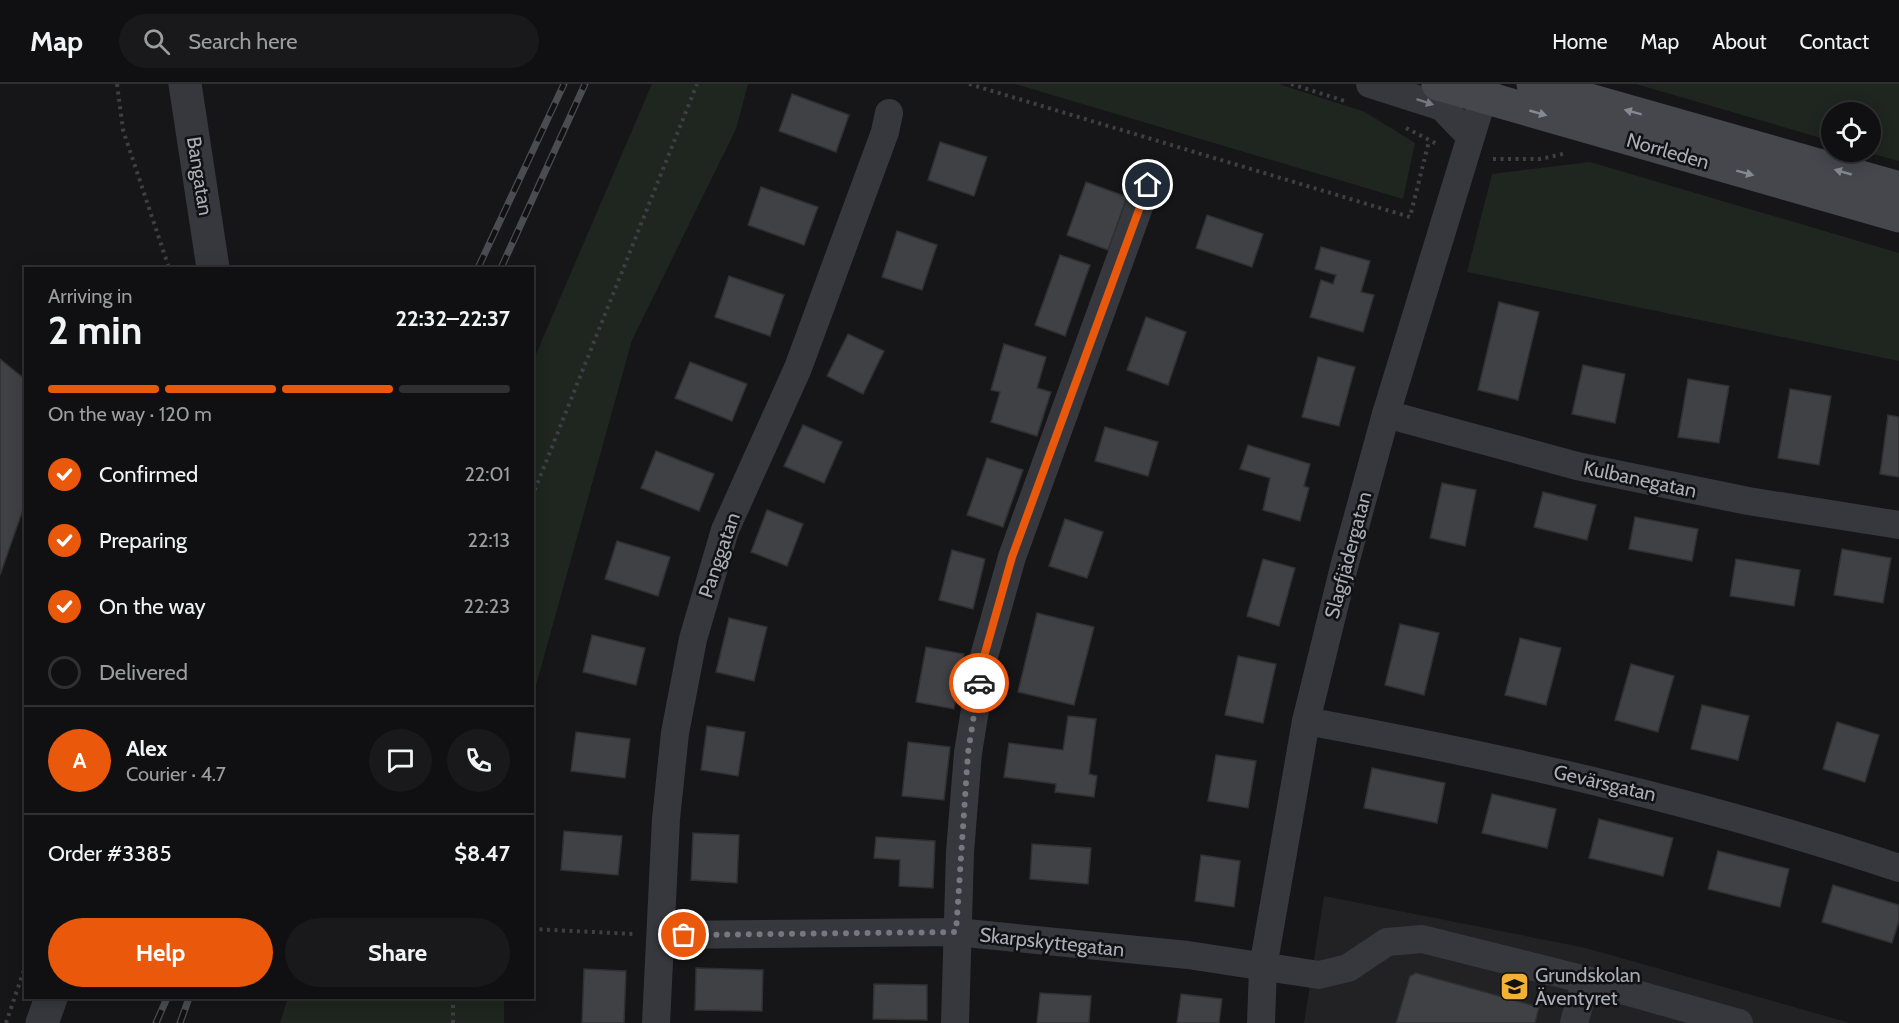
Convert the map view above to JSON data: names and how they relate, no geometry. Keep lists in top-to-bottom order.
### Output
{
  "streets": {
    "main road": ["Norrleden"],
    "street": [
      "Bangatan",
      "Kulbanegatan",
      "Panggatan",
      "Slagfjädergatan",
      "Gevärsgatan",
      "Skarpskyttegatan"
    ]
  },
  "crossings": [
    ["Norrleden", "Slagfjädergatan"],
    ["Kulbanegatan", "Slagfjädergatan"],
    ["Panggatan", "Skarpskyttegatan"],
    ["Slagfjädergatan", "Gevärsgatan"],
    ["Slagfjädergatan", "Skarpskyttegatan"]
  ],
  "places": {
    "school or university": ["Grundskolan Äventyret"]
  },
  "page": {
    "header": "Map",
    "search": "Search here",
    "nav": [
      "Home",
      "Map",
      "About",
      "Contact"
    ],
    "heading": ["2 min", "Arriving in", "22:32–22:37"],
    "panel": [
      "Alex",
      "Courier · 4.7",
      "Order #3385",
      "$8.47"
    ],
    "bar": "On the way · 120 m",
    "list": [
      ["Confirmed", "22:01"],
      ["Preparing", "22:13"],
      ["On the way", "22:23"],
      "Delivered"
    ],
    "round": "A",
    "buttons": ["Help", "Share"]
  }
}
